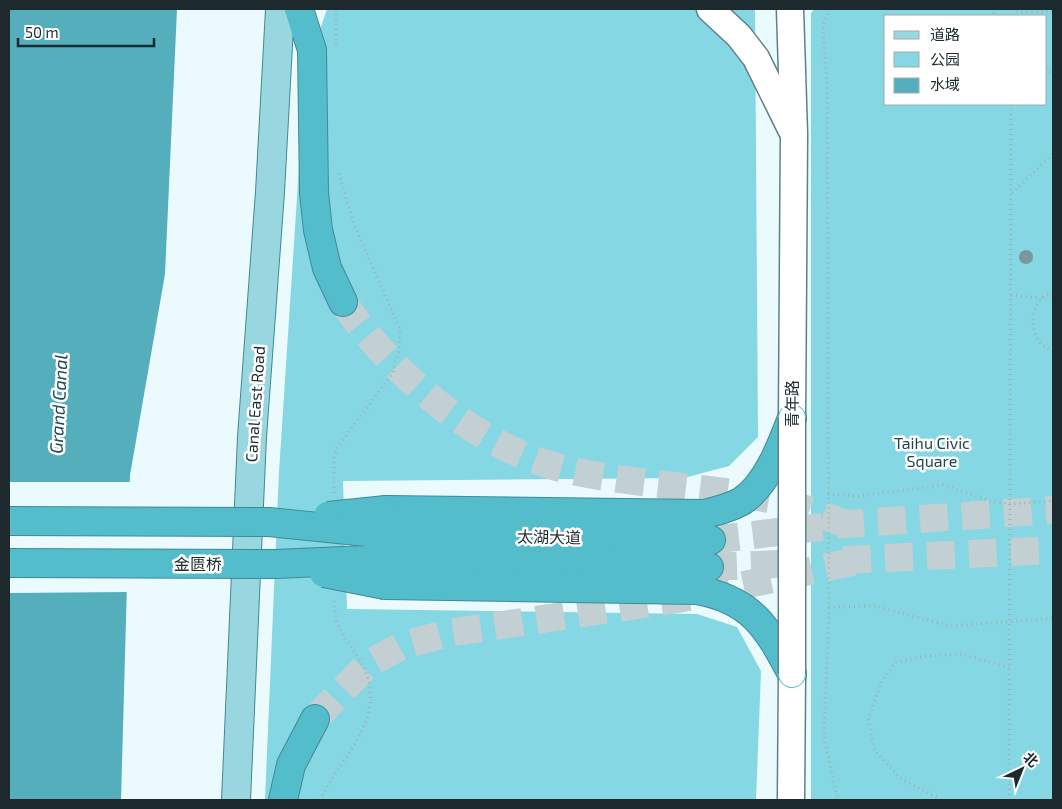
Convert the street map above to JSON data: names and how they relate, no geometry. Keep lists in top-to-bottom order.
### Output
{
  "streets": {
    "highway": ["太湖大道", "金匮桥"],
    "main road": ["Canal East Road"],
    "street": ["青年路"]
  },
  "crossings": [
    ["太湖大道", "金匮桥"]
  ],
  "water": ["Grand Canal"],
  "parks": ["Taihu Civic Square"],
  "legend": ["道路", "公园", "水域"],
  "scale_bar": "50 m",
  "north": "top right"
}
